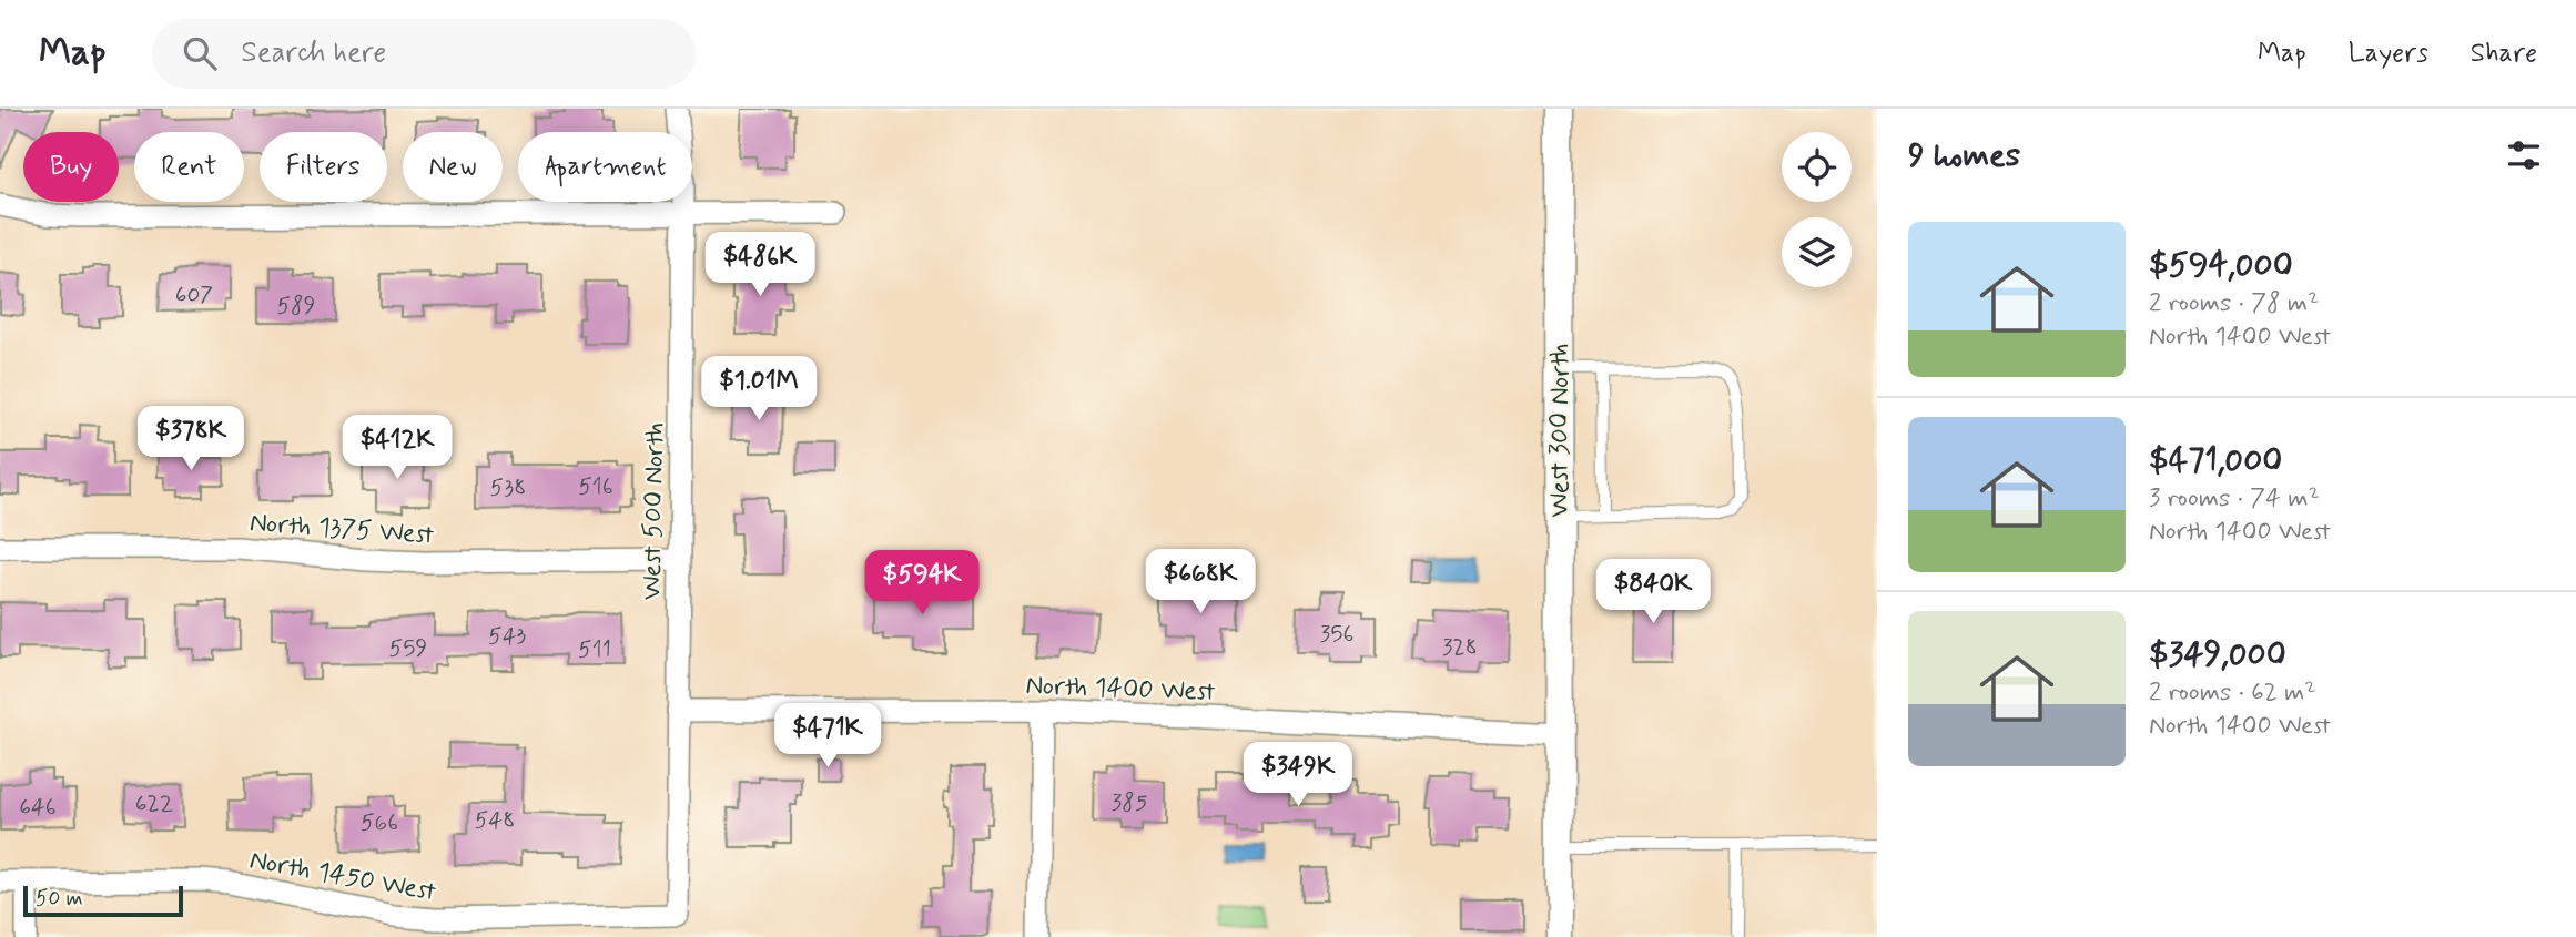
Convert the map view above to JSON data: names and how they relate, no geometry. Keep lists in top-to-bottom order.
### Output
{
  "streets": {
    "street": [
      "West 300 North",
      "West 500 North",
      "North 1375 West",
      "North 1400 West",
      "North 1450 West"
    ]
  },
  "crossings": [
    ["West 300 North", "North 1400 West"],
    ["West 500 North", "North 1375 West"],
    ["West 500 North", "North 1400 West"],
    ["West 500 North", "North 1450 West"]
  ],
  "house_numbers": [
    "607",
    "589",
    "516",
    "538",
    "356",
    "543",
    "328",
    "559",
    "511",
    "385",
    "622",
    "646",
    "548",
    "566"
  ],
  "scale_bar": "50 m",
  "page": {
    "header": "Map",
    "search": "Search here",
    "nav": ["Map", "Layers", "Share"],
    "heading": "9 homes",
    "chip": [
      "Buy",
      "Rent",
      "Filters",
      "New",
      "Apartment"
    ],
    "list": [
      {
        "name": "$594,000",
        "note": "2 rooms · 78 m² · North 1400 West"
      },
      {
        "name": "$471,000",
        "note": "3 rooms · 74 m² · North 1400 West"
      },
      {
        "name": "$349,000",
        "note": "2 rooms · 62 m² · North 1400 West"
      }
    ],
    "price": [
      "$486K",
      "$1.01M",
      "$378K",
      "$412K",
      "$668K",
      "$594K",
      "$840K",
      "$471K",
      "$349K"
    ],
    "scale": "50 m"
  }
}
